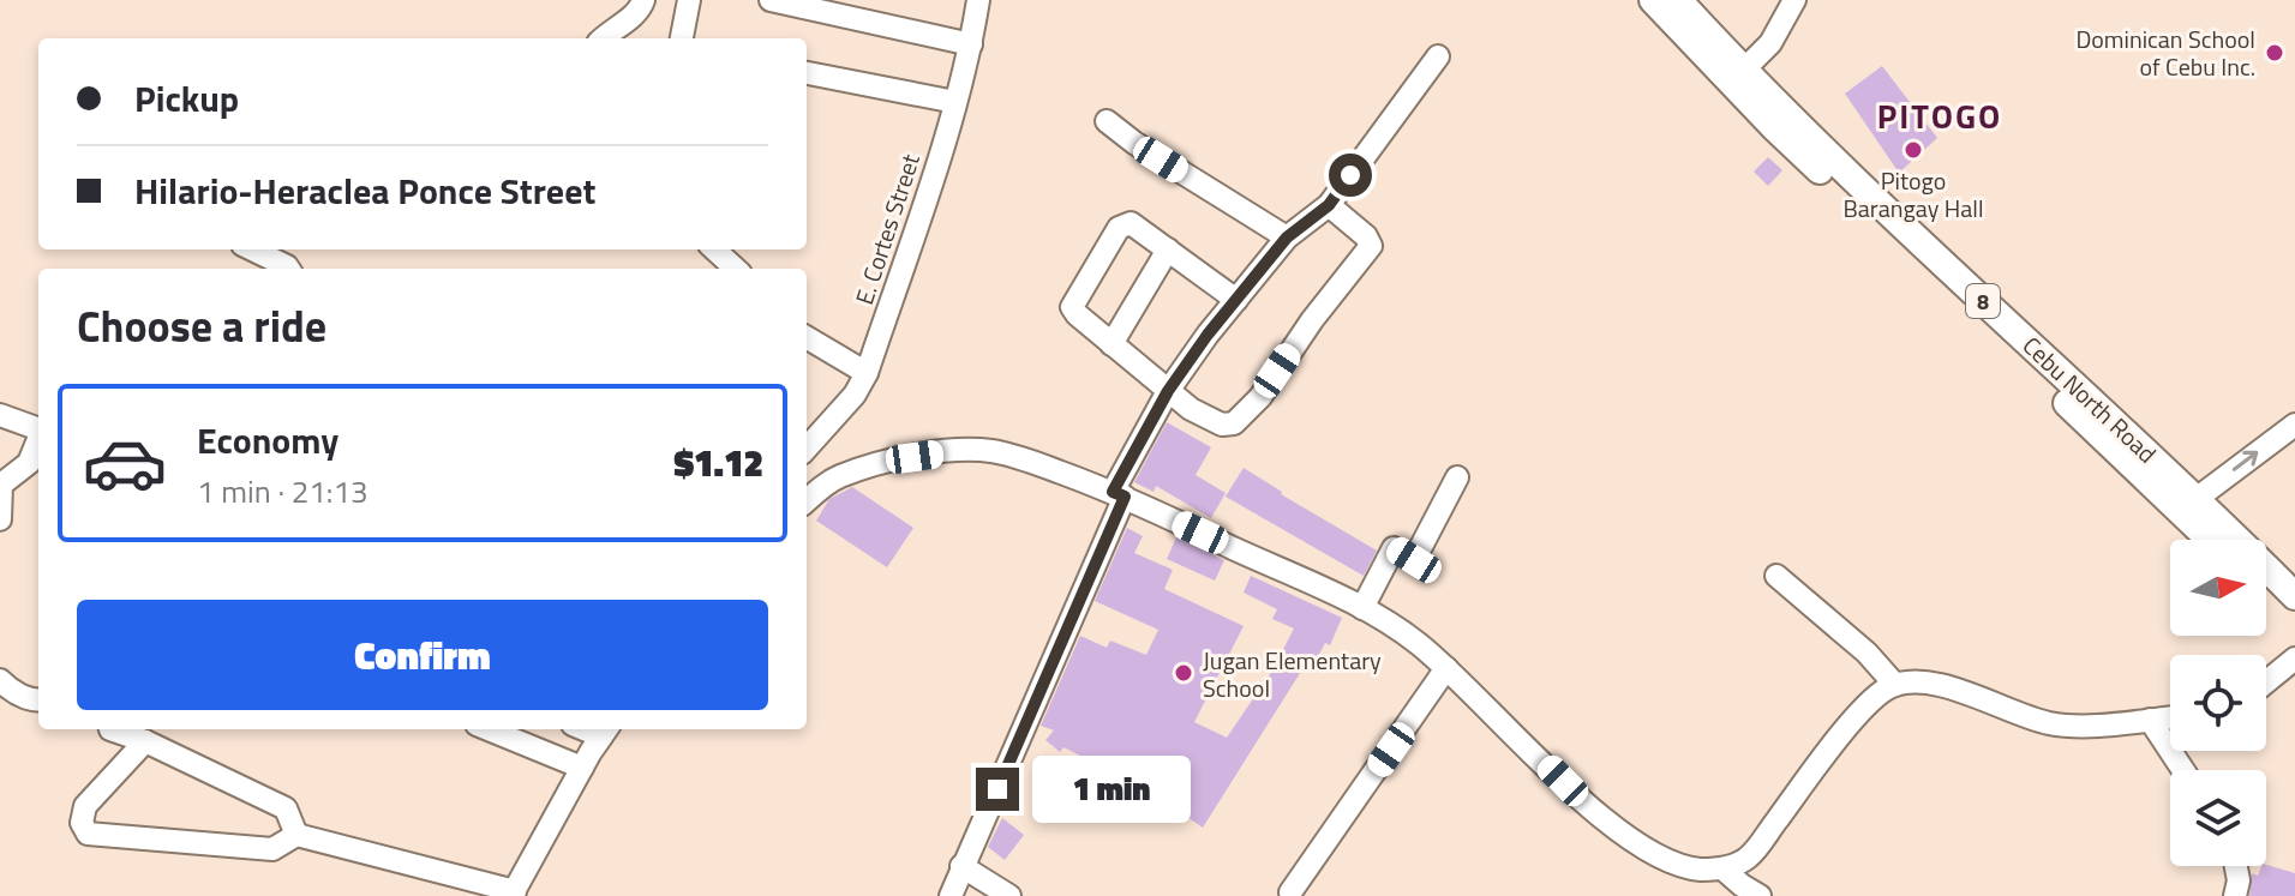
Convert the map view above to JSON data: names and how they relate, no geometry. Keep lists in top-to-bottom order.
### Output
{
  "streets": {
    "main road": ["8", "Cebu North Road"],
    "street": ["E. Cortes Street"]
  },
  "districts": ["PITOGO"],
  "places": ["Dominican School of Cebu Inc.", "Pitogo Barangay Hall", "Jugan Elementary School"],
  "north": "right",
  "page": {
    "banner": ["Pickup", "Hilario-Heraclea Ponce Street"],
    "heading": "Choose a ride",
    "list": [
      {
        "name": "Economy",
        "note": "1 min · 21:13",
        "value": "$1.12"
      }
    ],
    "buttons": "Confirm",
    "bubble": "1 min"
  }
}
